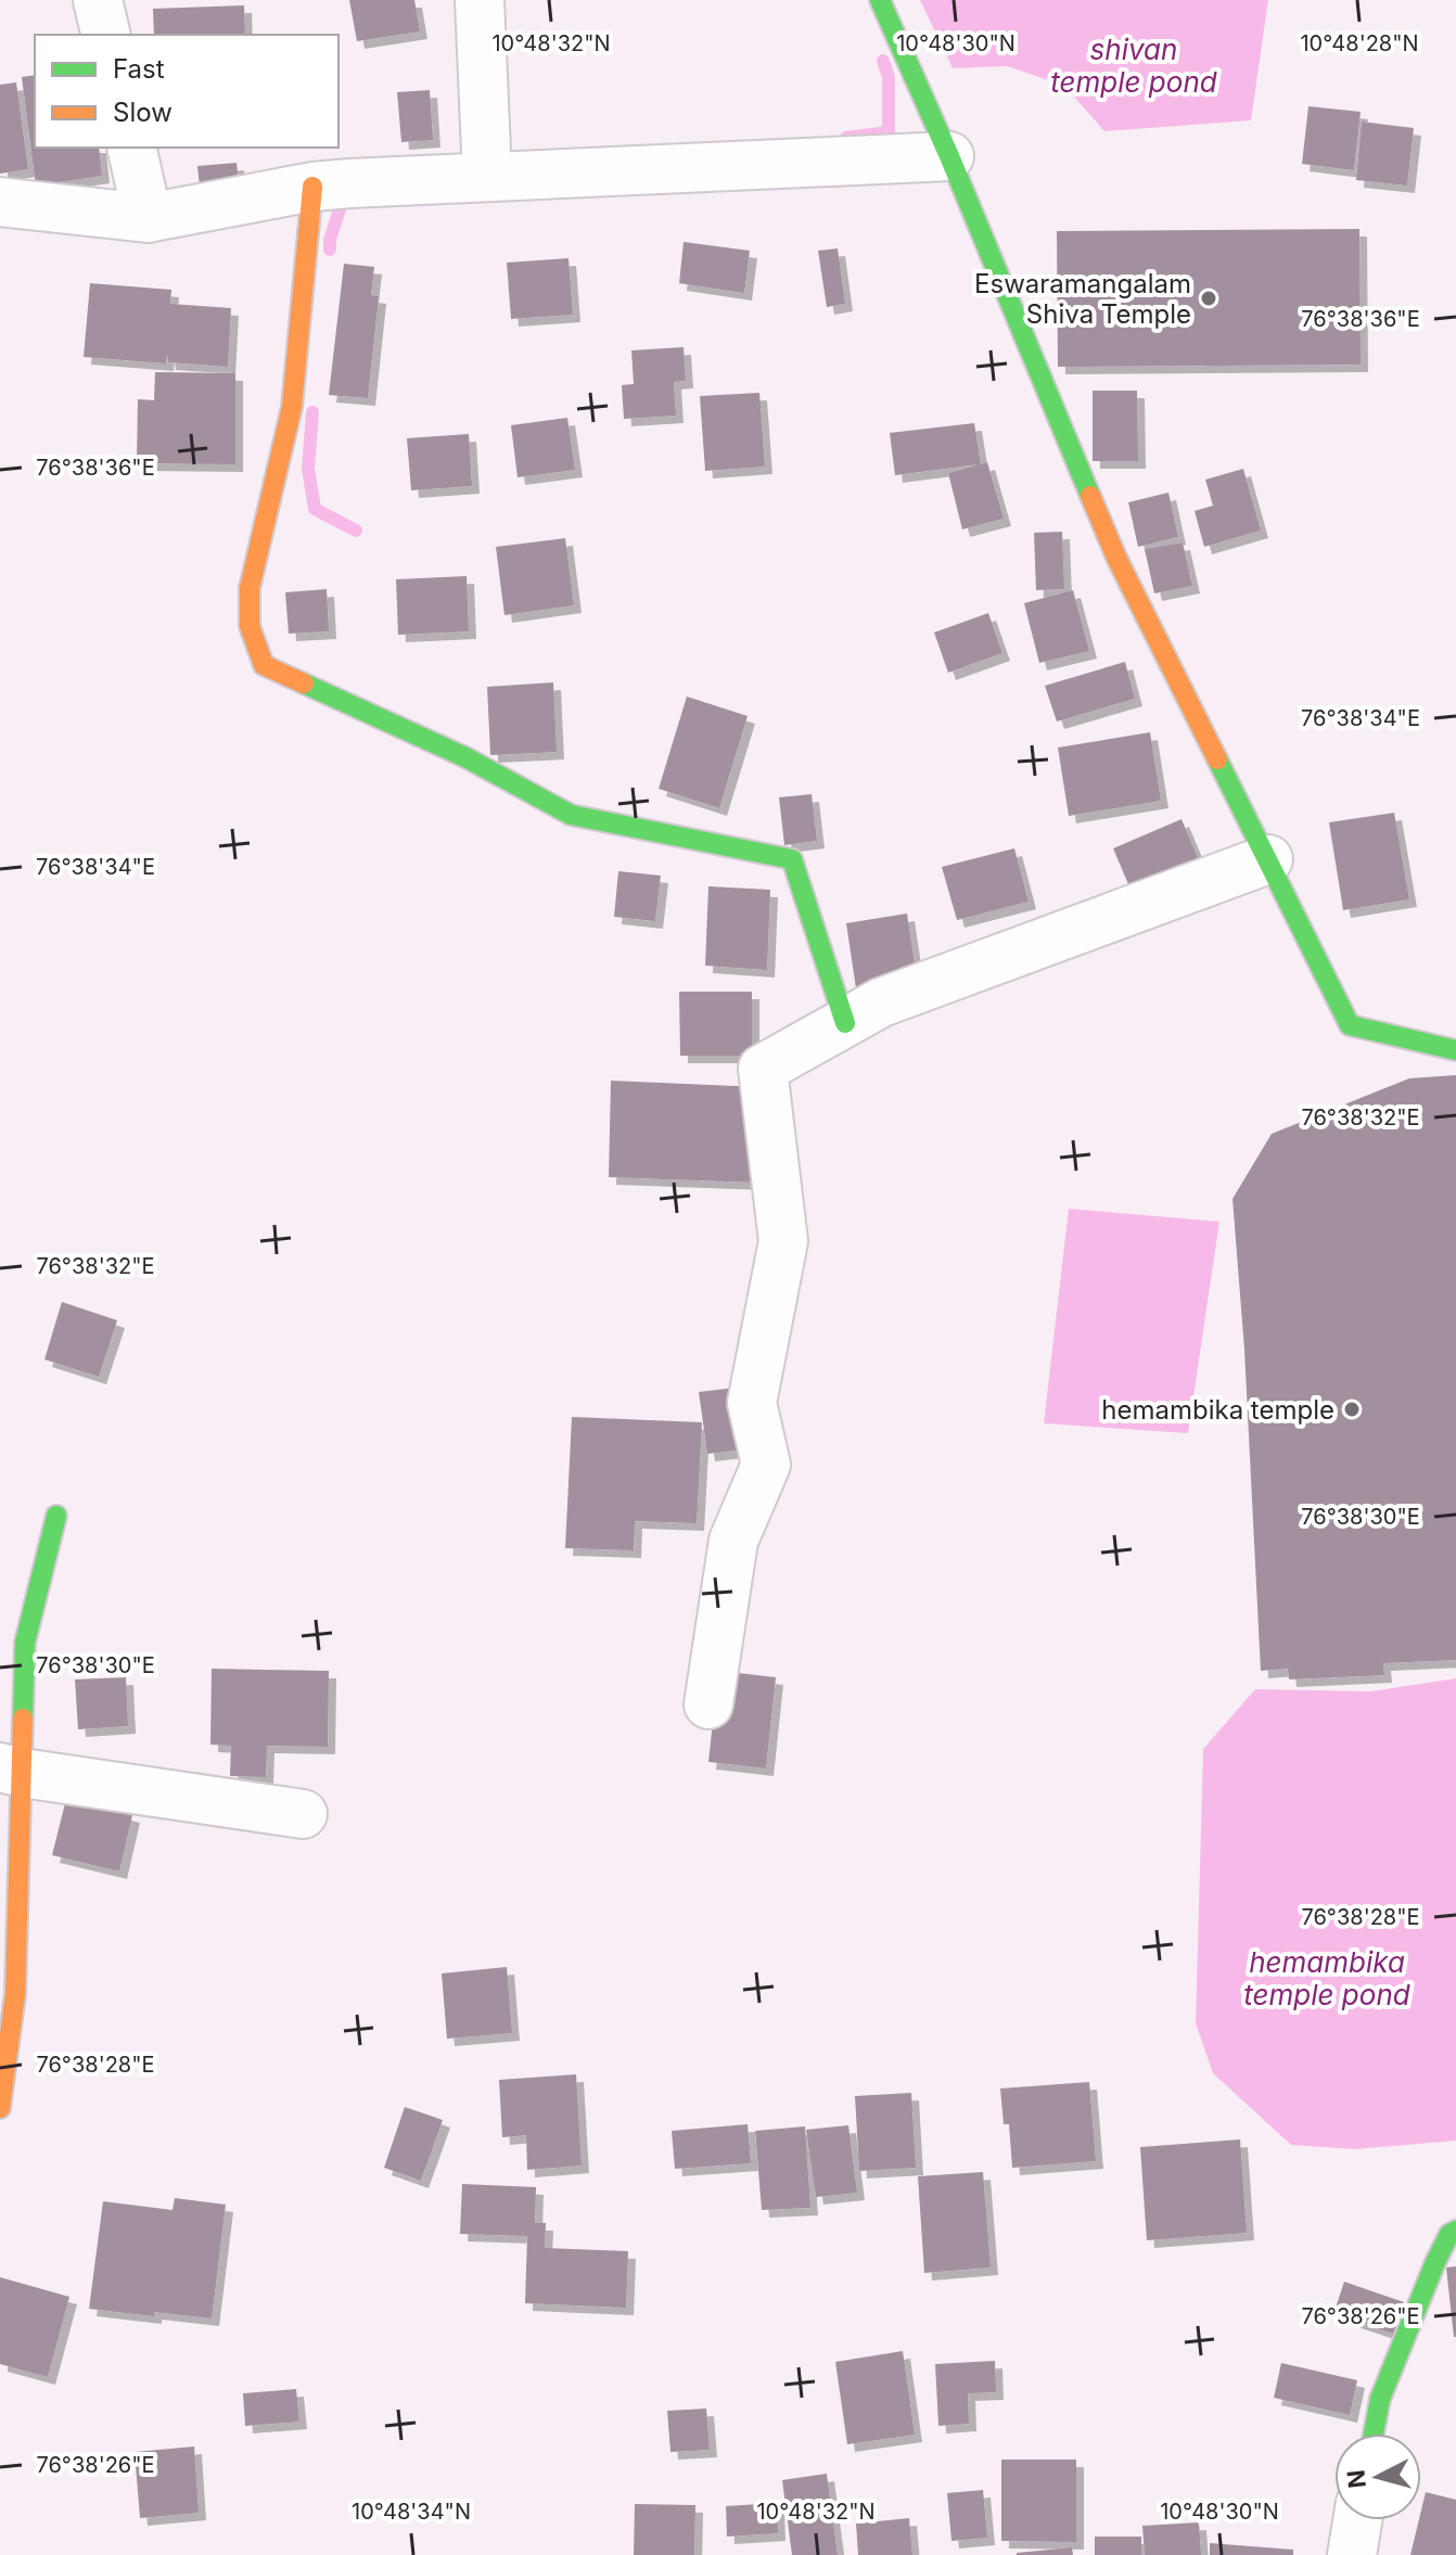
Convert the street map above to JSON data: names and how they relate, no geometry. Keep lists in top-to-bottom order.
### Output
{
  "water": ["shivan temple pond", "hemambika temple pond"],
  "places": ["Eswaramangalam Shiva Temple", "hemambika temple"],
  "legend": ["Fast", "Slow"],
  "north": "left",
  "coordinates": [
    "10°48'32\"N",
    "10°48'30\"N",
    "10°48'28\"N",
    "76°38'36\"E",
    "76°38'34\"E",
    "76°38'32\"E",
    "76°38'30\"E",
    "76°38'28\"E",
    "76°38'26\"E",
    "10°48'34\"N"
  ]
}
